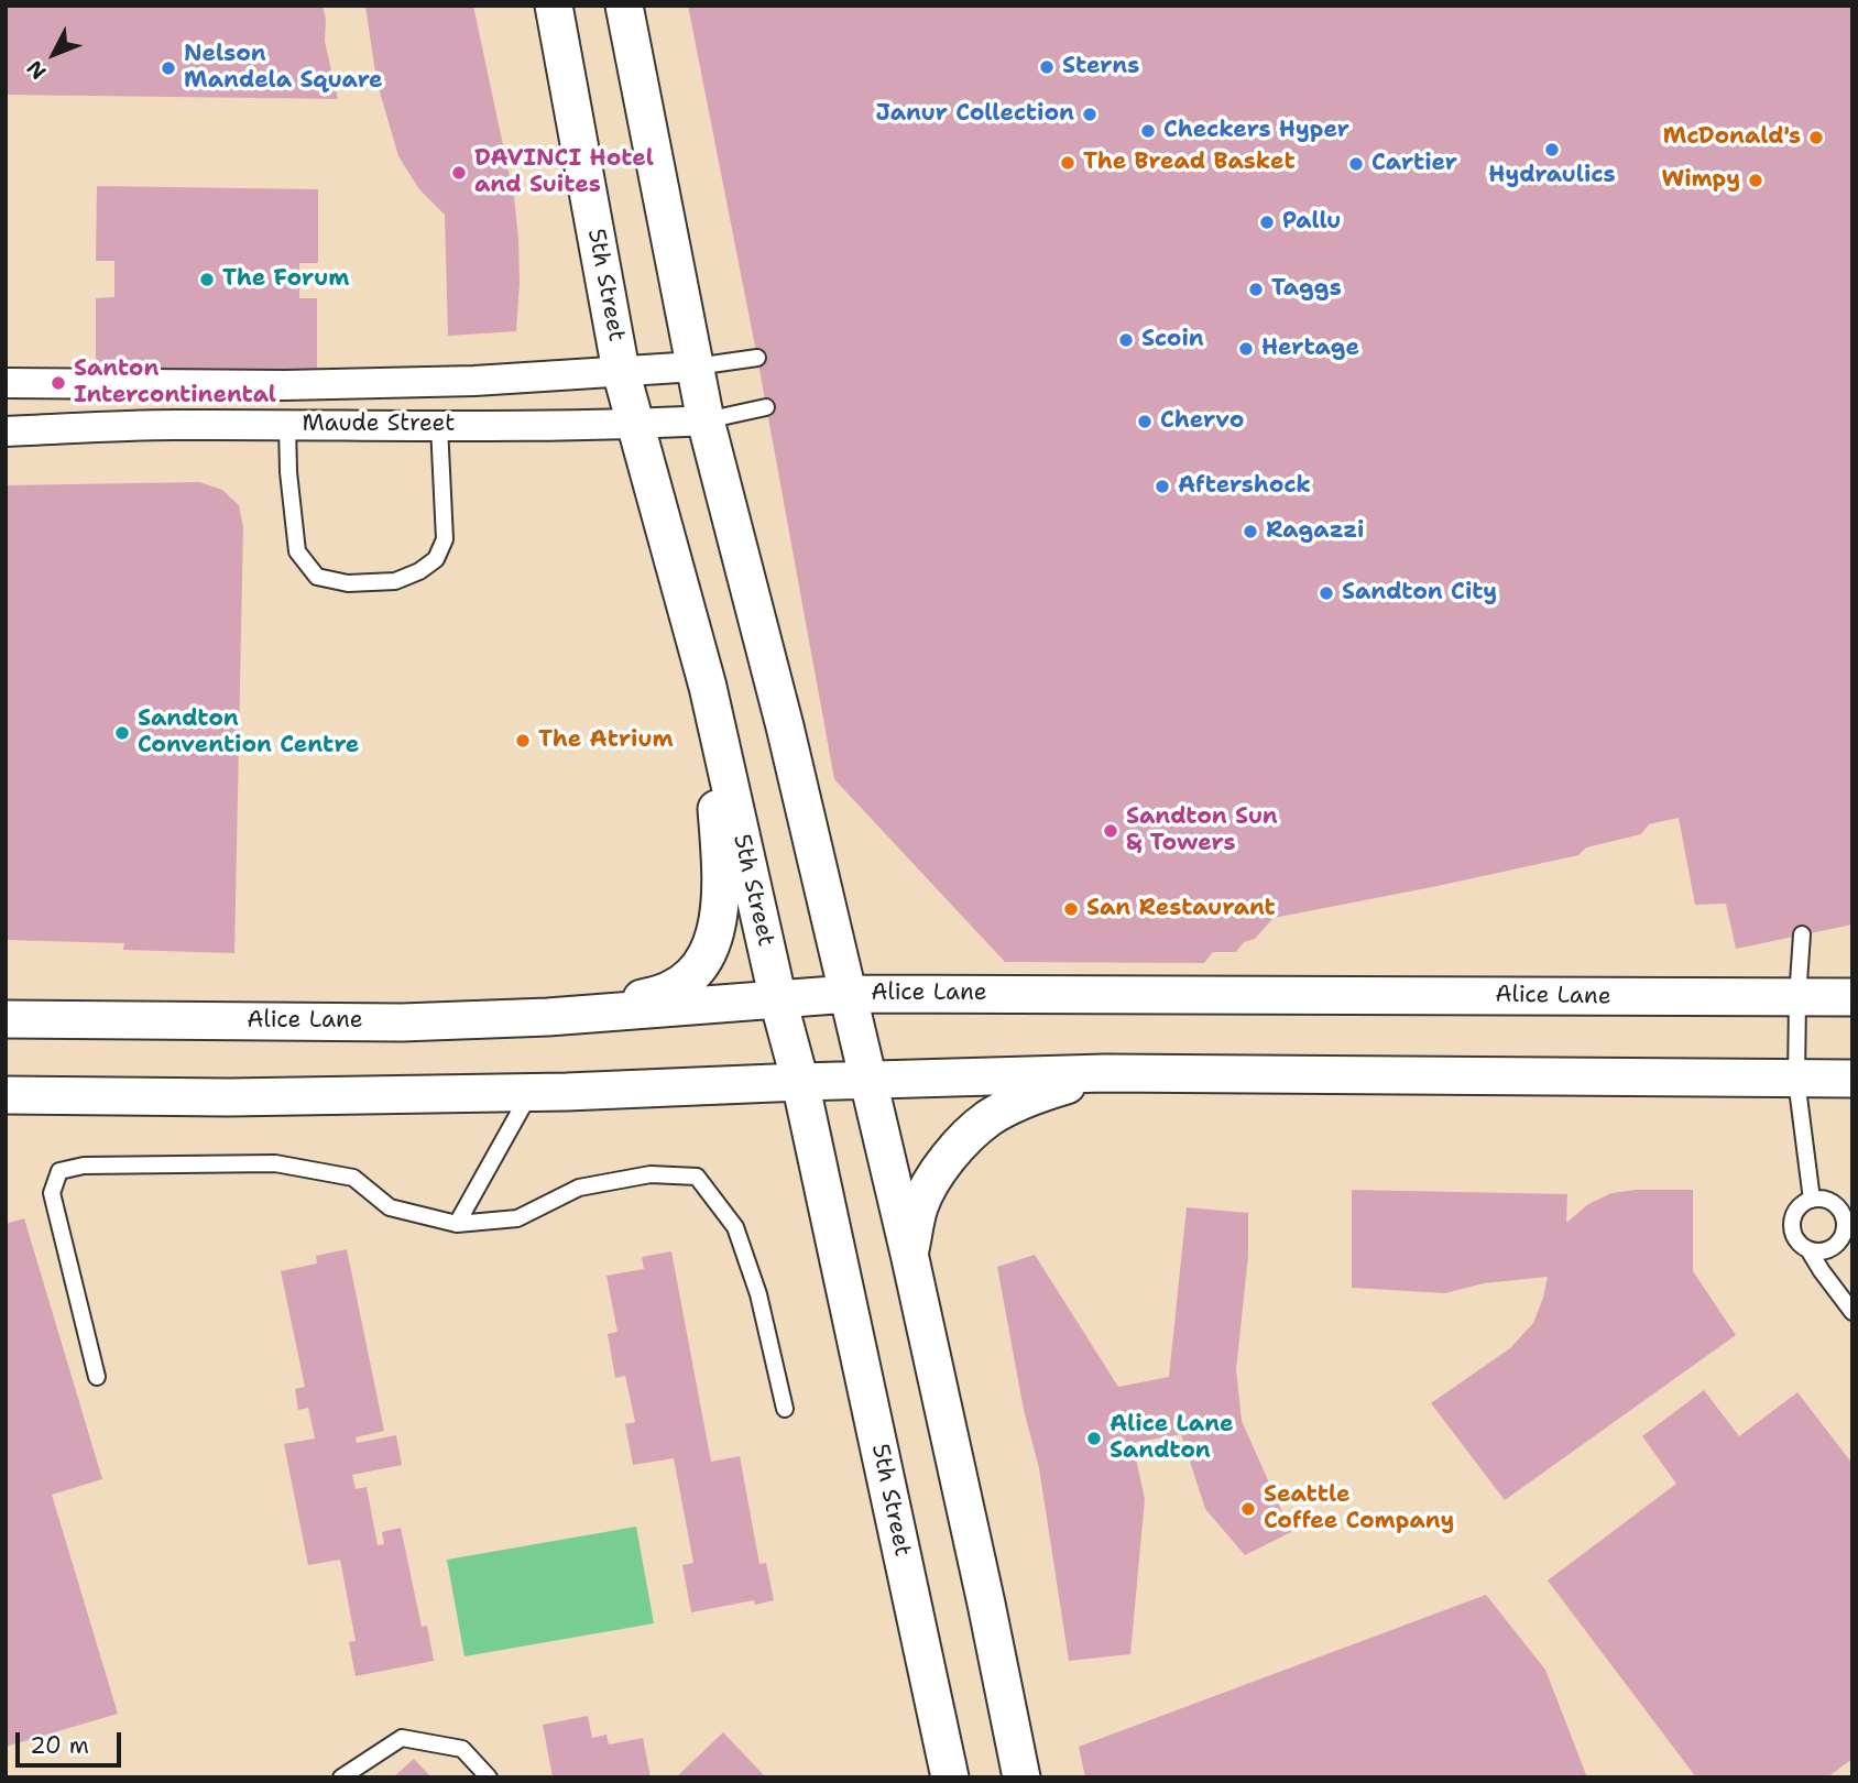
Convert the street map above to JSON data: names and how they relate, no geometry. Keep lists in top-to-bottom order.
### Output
{
  "streets": {
    "street": ["5th Street", "Maude Street", "Alice Lane"]
  },
  "crossings": [
    ["5th Street", "Maude Street"],
    ["5th Street", "Alice Lane"]
  ],
  "places": [
    "Sterns",
    "Nelson Mandela Square",
    "Janur Collection",
    "Checkers Hyper",
    "McDonald's",
    "Hydraulics",
    "The Bread Basket",
    "Cartier",
    "DAVINCI Hotel and Suites",
    "Wimpy",
    "Pallu",
    "The Forum",
    "Taggs",
    "Scoin",
    "Hertage",
    "Santon Intercontinental",
    "Chervo",
    "Aftershock",
    "Ragazzi",
    "Sandton City",
    "Sandton Convention Centre",
    "The Atrium",
    "Sandton Sun & Towers",
    "San Restaurant",
    "Alice Lane Sandton",
    "Seattle Coffee Company"
  ],
  "scale_bar": "20 m",
  "north": "bottom left"
}
